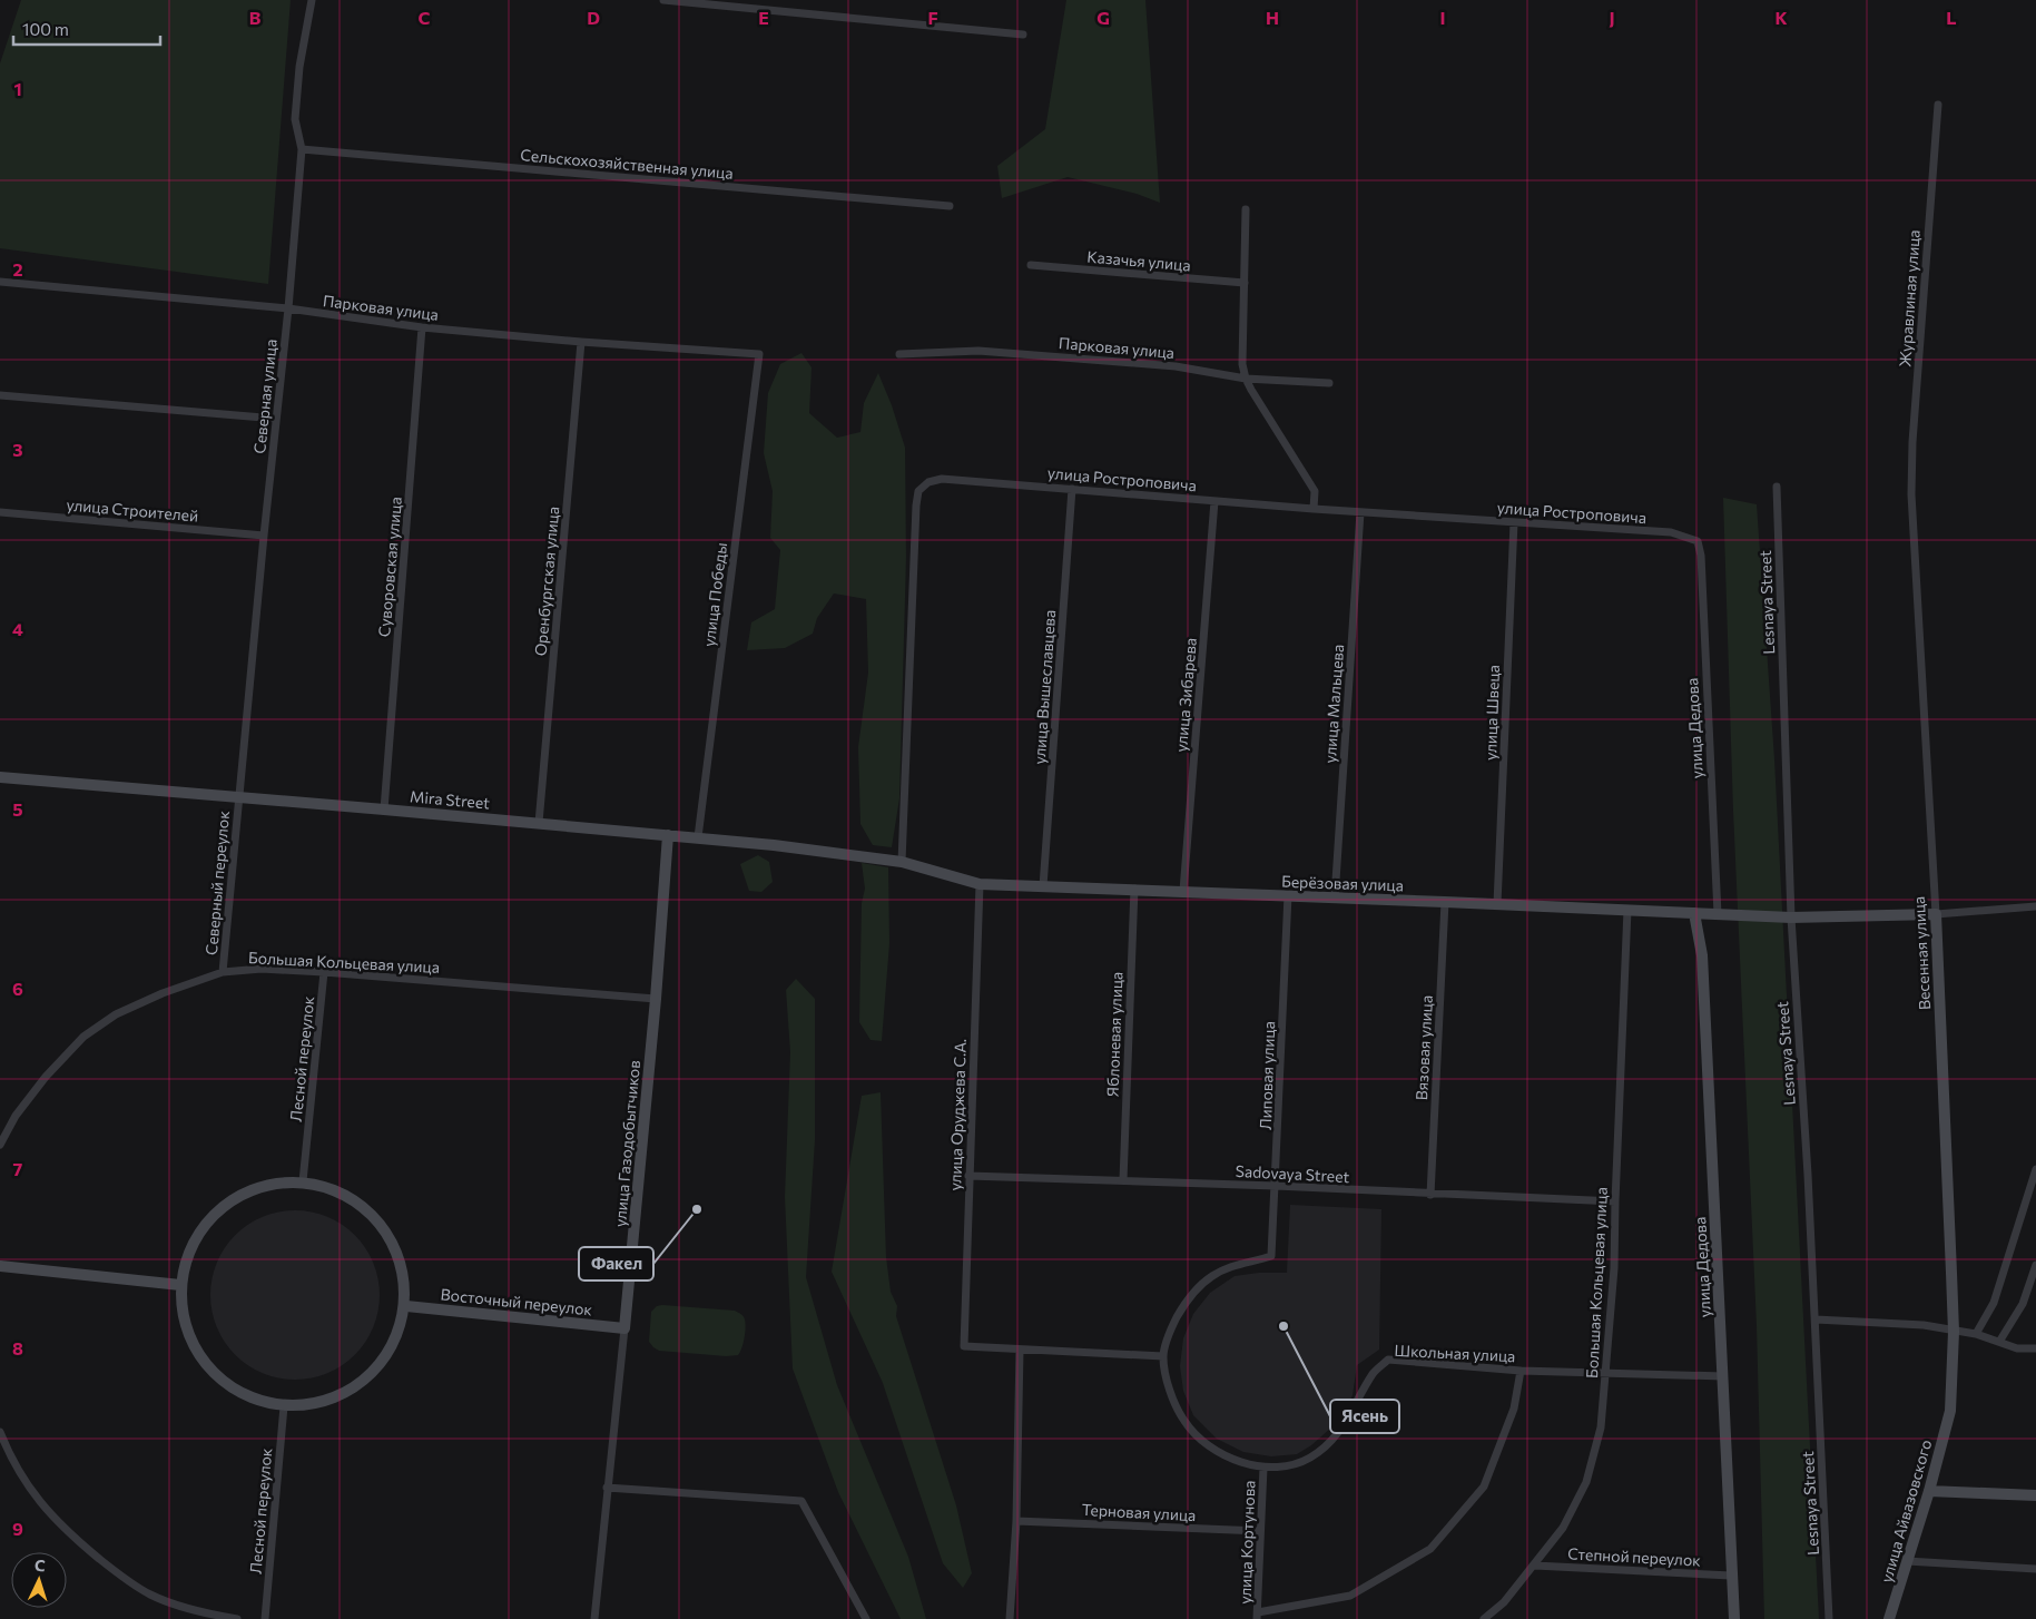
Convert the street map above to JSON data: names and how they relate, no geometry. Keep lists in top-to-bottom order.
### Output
{
  "streets": {
    "street": [
      "Сельскохозяйственная улица",
      "Казачья улица",
      "Журавлиная улица",
      "Парковая улица",
      "Северная улица",
      "улица Ростроповича",
      "улица Строителей",
      "Суворовская улица",
      "Оренбургская улица",
      "улица Победы",
      "Lesnaya Street",
      "улица Вышеславцева",
      "улица Зибарева",
      "улица Мальцева",
      "улица Швеца",
      "улица Дедова",
      "Mira Street",
      "Северный переулок",
      "Берёзовая улица",
      "Весенная улица",
      "Большая Кольцевая улица",
      "Яблоневая улица",
      "Вязовая улица",
      "Лесной переулок",
      "Липовая улица",
      "улица Оруджева С.А.",
      "улица Газодобытчиков",
      "Sadovaya Street",
      "Восточный переулок",
      "Школьная улица",
      "улица Айвазовского",
      "Терновая улица",
      "улица Кортунова",
      "Степной переулок"
    ]
  },
  "crossings": [
    ["Сельскохозяйственная улица", "Северная улица"],
    ["Журавлиная улица", "Весенная улица"],
    ["Парковая улица", "Северная улица"],
    ["Парковая улица", "Суворовская улица"],
    ["Парковая улица", "Оренбургская улица"],
    ["Парковая улица", "улица Победы"],
    ["Северная улица", "улица Строителей"],
    ["Северная улица", "Mira Street"],
    ["Северная улица", "Северный переулок"],
    ["улица Ростроповича", "улица Вышеславцева"],
    ["улица Ростроповича", "улица Зибарева"],
    ["улица Ростроповича", "улица Мальцева"],
    ["улица Ростроповича", "улица Швеца"],
    ["улица Ростроповича", "улица Дедова"],
    ["улица Ростроповича", "Mira Street"],
    ["улица Ростроповича", "Берёзовая улица"],
    ["Суворовская улица", "Mira Street"],
    ["Оренбургская улица", "Mira Street"],
    ["улица Победы", "Mira Street"],
    ["Lesnaya Street", "Берёзовая улица"],
    ["улица Вышеславцева", "Берёзовая улица"],
    ["улица Зибарева", "Берёзовая улица"],
    ["улица Мальцева", "Берёзовая улица"],
    ["улица Швеца", "Берёзовая улица"],
    ["улица Дедова", "Берёзовая улица"],
    ["улица Дедова", "Школьная улица"],
    ["улица Дедова", "Степной переулок"],
    ["Mira Street", "Северный переулок"],
    ["Mira Street", "Берёзовая улица"],
    ["Mira Street", "улица Газодобытчиков"],
    ["Северный переулок", "Большая Кольцевая улица"],
    ["Берёзовая улица", "Весенная улица"],
    ["Берёзовая улица", "Большая Кольцевая улица"],
    ["Берёзовая улица", "Яблоневая улица"],
    ["Берёзовая улица", "Вязовая улица"],
    ["Берёзовая улица", "Липовая улица"],
    ["Берёзовая улица", "улица Оруджева С.А."],
    ["Весенная улица", "улица Айвазовского"],
    ["Большая Кольцевая улица", "Лесной переулок"],
    ["Большая Кольцевая улица", "улица Газодобытчиков"],
    ["Большая Кольцевая улица", "Sadovaya Street"],
    ["Большая Кольцевая улица", "Школьная улица"],
    ["Большая Кольцевая улица", "Степной переулок"],
    ["Яблоневая улица", "Sadovaya Street"],
    ["Вязовая улица", "Sadovaya Street"],
    ["Липовая улица", "Sadovaya Street"],
    ["Липовая улица", "Школьная улица"],
    ["улица Оруджева С.А.", "Sadovaya Street"],
    ["улица Газодобытчиков", "Восточный переулок"],
    ["Школьная улица", "улица Кортунова"],
    ["Терновая улица", "улица Кортунова"]
  ],
  "places": ["Факел", "Ясень"],
  "scale_bar": "100 m",
  "north": "top",
  "grid": {
    "columns": [
      "B",
      "C",
      "D",
      "E",
      "F",
      "G",
      "H",
      "I",
      "J",
      "K",
      "L"
    ],
    "rows": [
      "1",
      "2",
      "3",
      "4",
      "5",
      "6",
      "7",
      "8",
      "9"
    ]
  }
}
